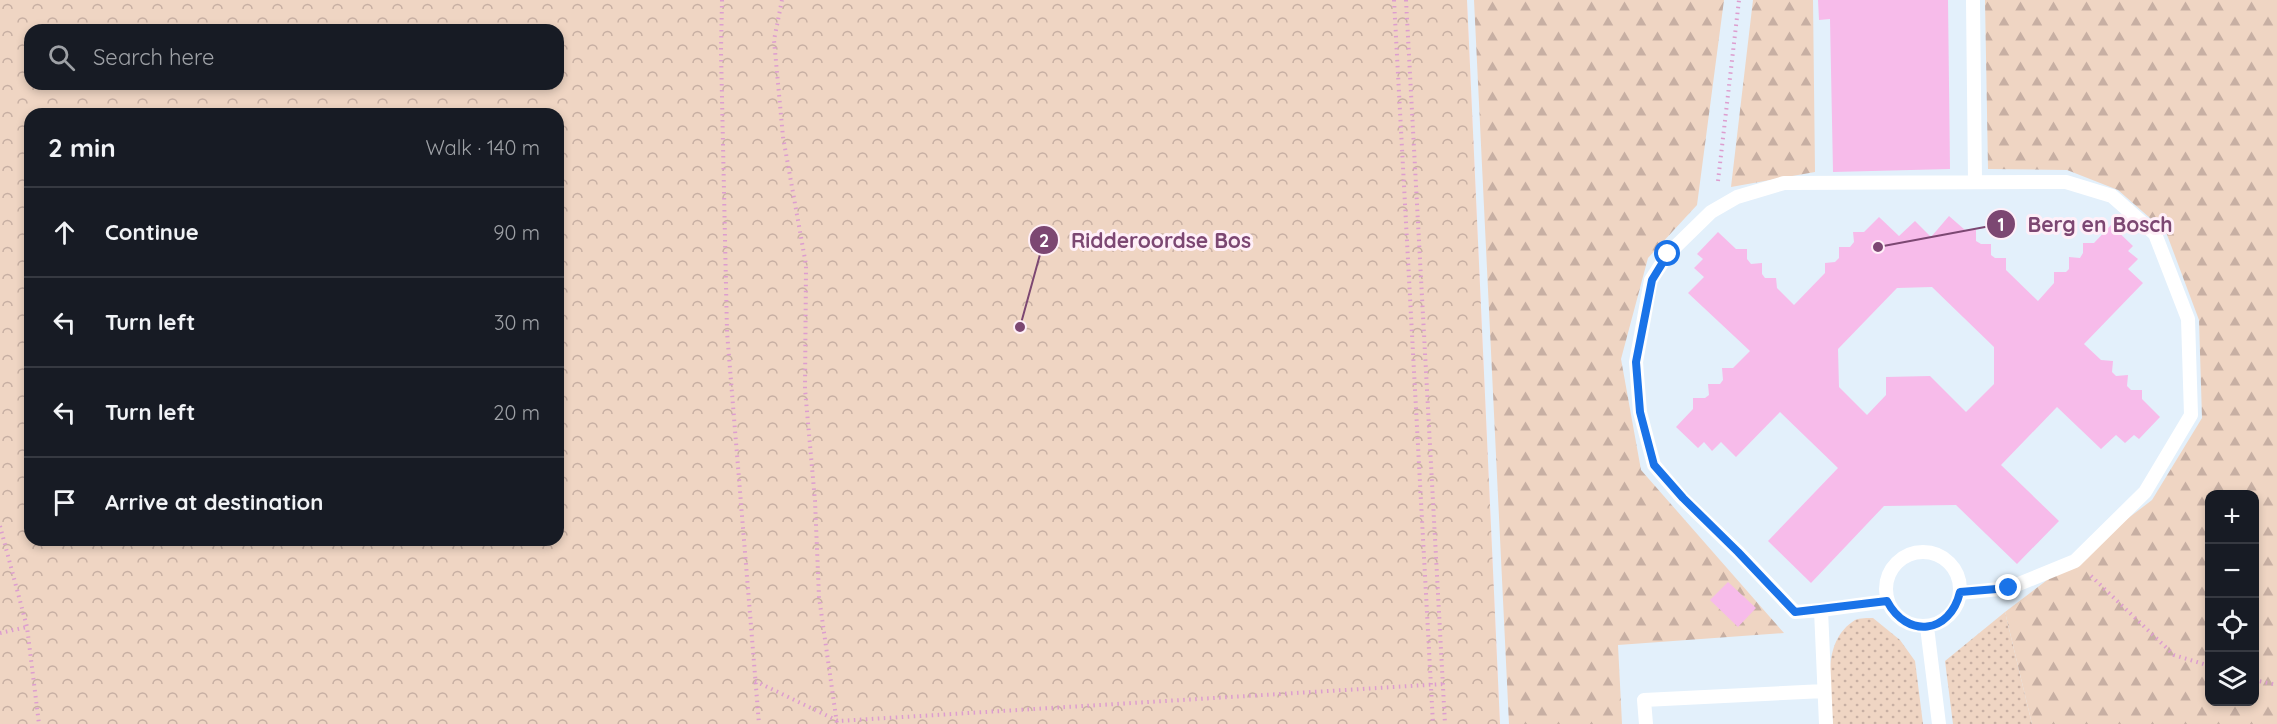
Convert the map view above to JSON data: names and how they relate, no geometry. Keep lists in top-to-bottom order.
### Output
{
  "places": ["Berg en Bosch", "Ridderoordse Bos"],
  "page": {
    "search": "Search here",
    "heading": ["2 min", "Walk · 140 m"],
    "list": [
      ["Continue", "90 m"],
      ["Turn left", "30 m"],
      ["Turn left", "20 m"],
      "Arrive at destination"
    ],
    "map_buttons": ["+", "−"]
  }
}
